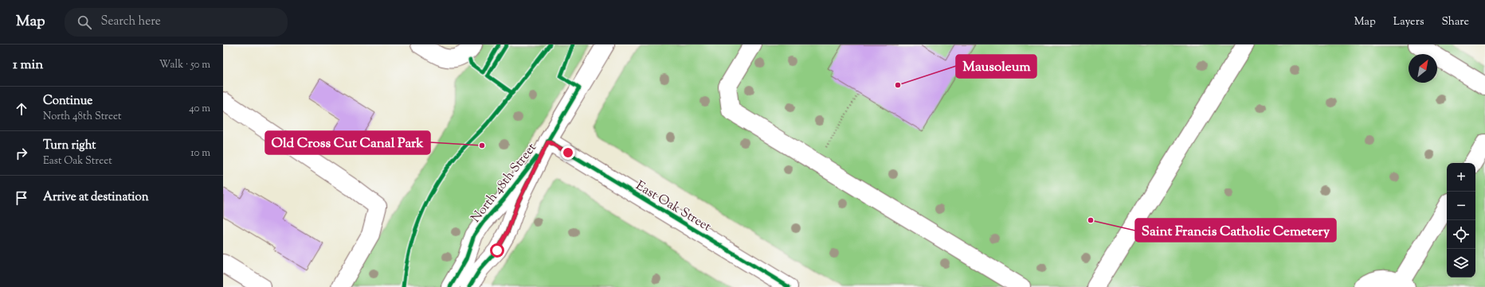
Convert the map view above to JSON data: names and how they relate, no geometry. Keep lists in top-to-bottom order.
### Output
{
  "streets": {
    "street": ["North 48th Street", "East Oak Street"]
  },
  "crossings": [
    ["North 48th Street", "East Oak Street"]
  ],
  "places": ["Mausoleum", "Old Cross Cut Canal Park", "Saint Francis Catholic Cemetery"],
  "north": "top right",
  "page": {
    "header": "Map",
    "search": "Search here",
    "nav": ["Map", "Layers", "Share"],
    "heading": ["1 min", "Walk · 50 m"],
    "list": [
      ["Continue", "North 48th Street", "40 m"],
      ["Turn right", "East Oak Street", "10 m"],
      "Arrive at destination"
    ],
    "map_buttons": ["+", "−"]
  }
}
